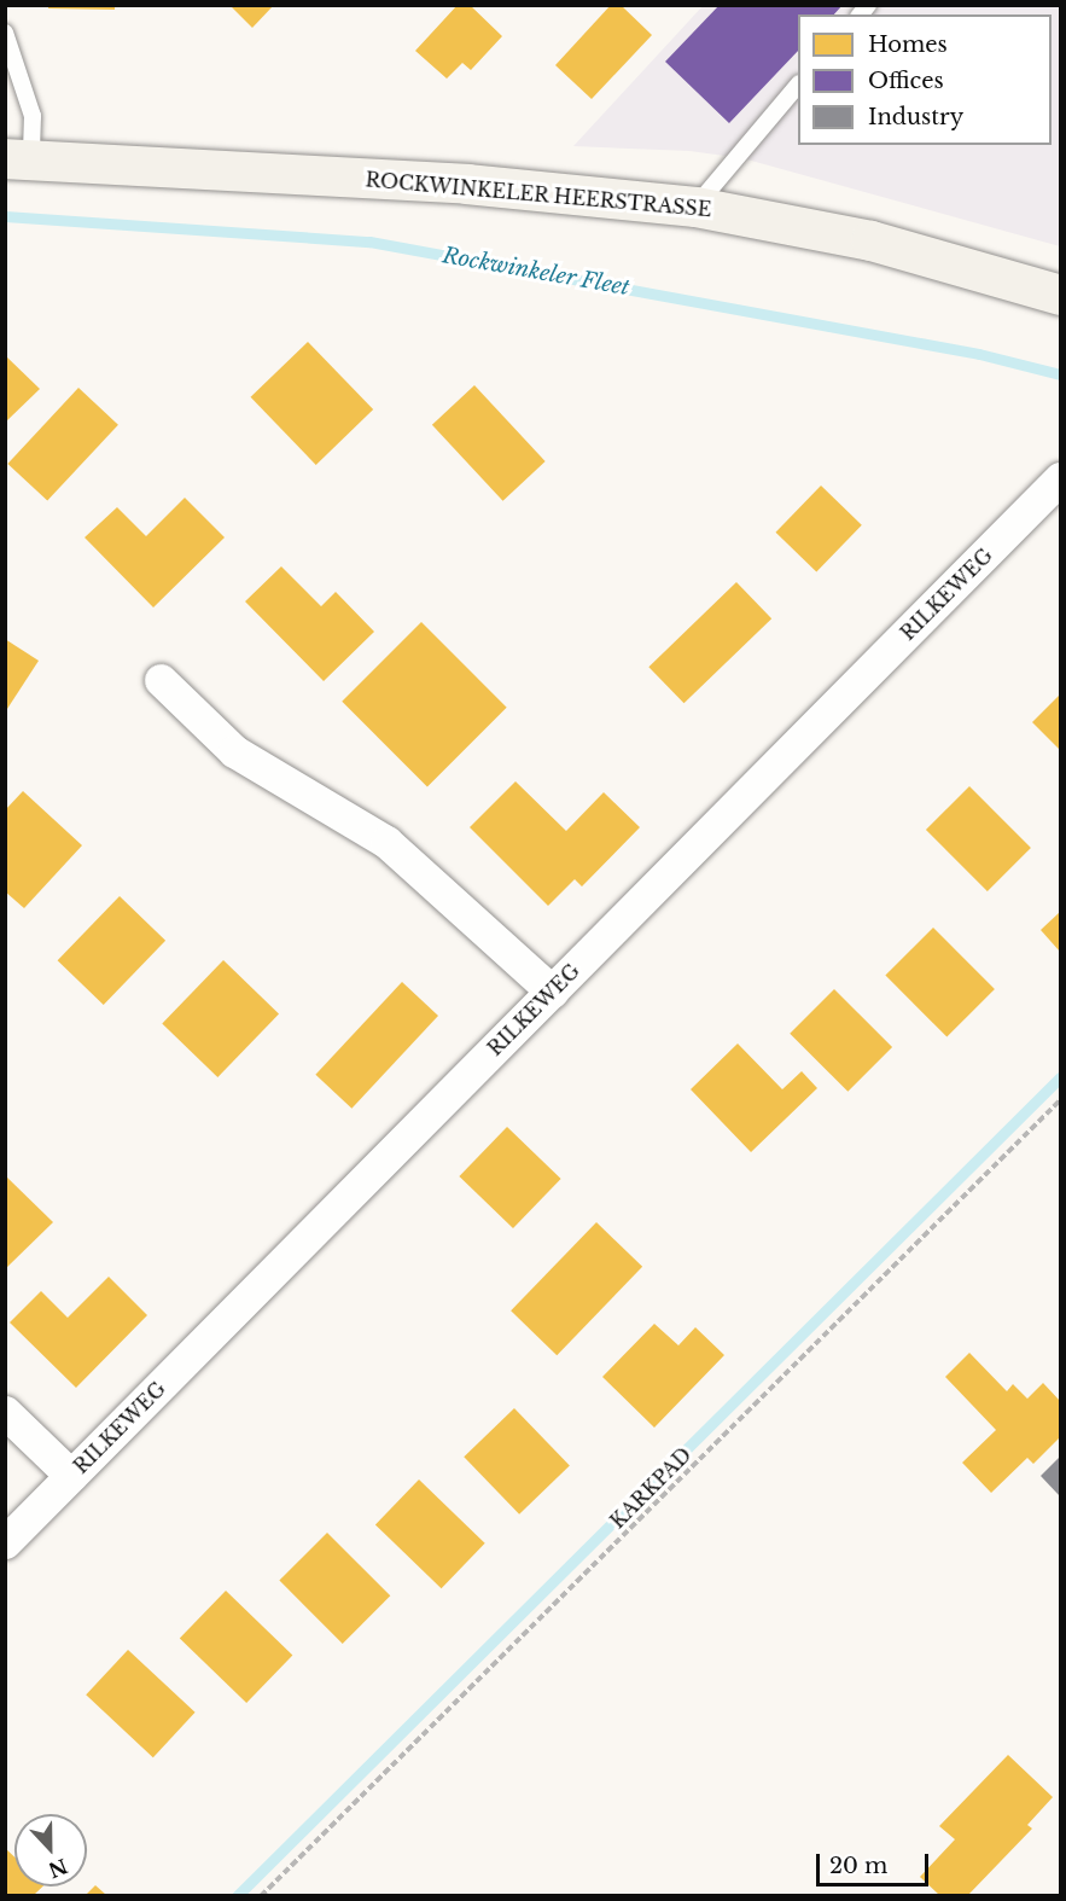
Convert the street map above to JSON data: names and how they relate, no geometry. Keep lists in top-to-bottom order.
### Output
{
  "streets": {
    "main road": ["ROCKWINKELER HEERSTRASSE"],
    "street": ["RILKEWEG"],
    "path": ["KARKPAD"]
  },
  "water": ["Rockwinkeler Fleet"],
  "legend": ["Homes", "Offices", "Industry"],
  "scale_bar": "20 m",
  "north": "bottom"
}
